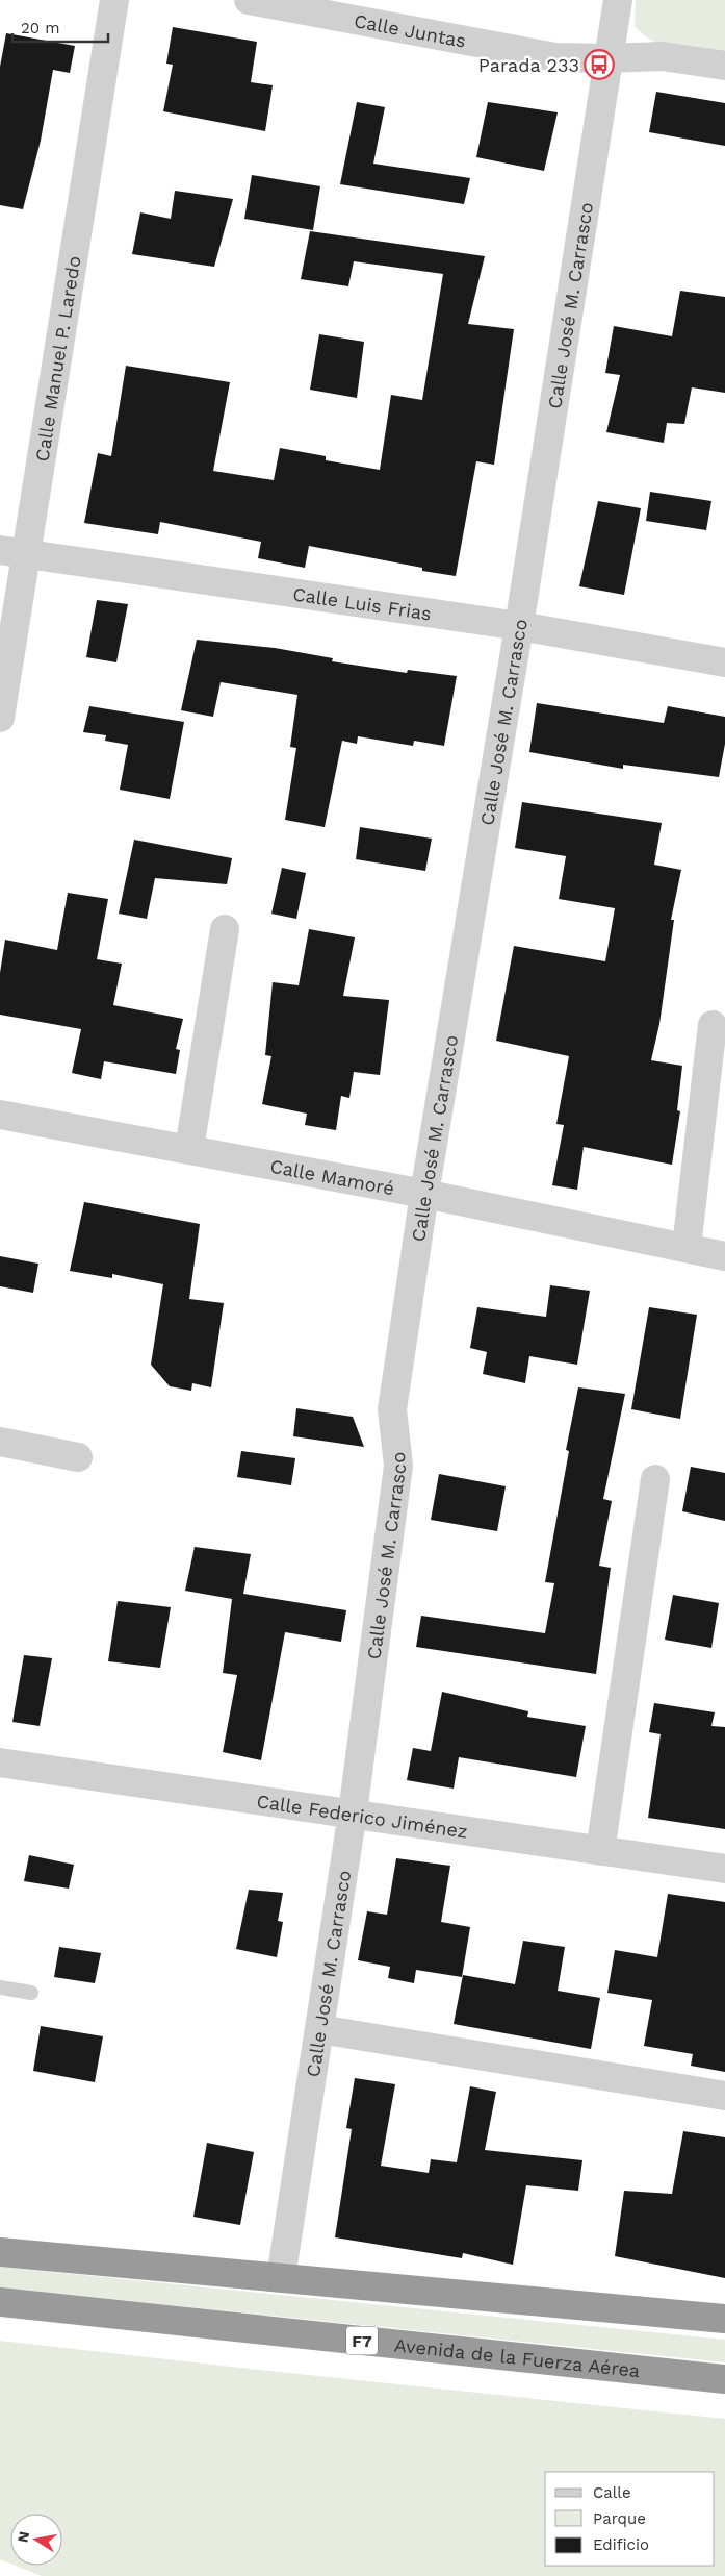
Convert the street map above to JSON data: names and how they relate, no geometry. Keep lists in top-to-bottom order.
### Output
{
  "streets": {
    "highway": ["F7", "Avenida de la Fuerza Aérea"],
    "street": [
      "Calle Juntas",
      "Calle José M. Carrasco",
      "Calle Manuel P. Laredo",
      "Calle Luis Frias",
      "Calle Mamoré",
      "Calle Federico Jiménez"
    ]
  },
  "crossings": [
    ["Calle Juntas", "Calle José M. Carrasco"],
    ["Calle José M. Carrasco", "Calle Luis Frias"],
    ["Calle José M. Carrasco", "Calle Mamoré"],
    ["Calle José M. Carrasco", "Calle Federico Jiménez"],
    ["Calle Manuel P. Laredo", "Calle Luis Frias"]
  ],
  "places": {
    "bus stop": ["Parada 233"]
  },
  "legend": ["Calle", "Parque", "Edificio"],
  "scale_bar": "20 m",
  "north": "left"
}
